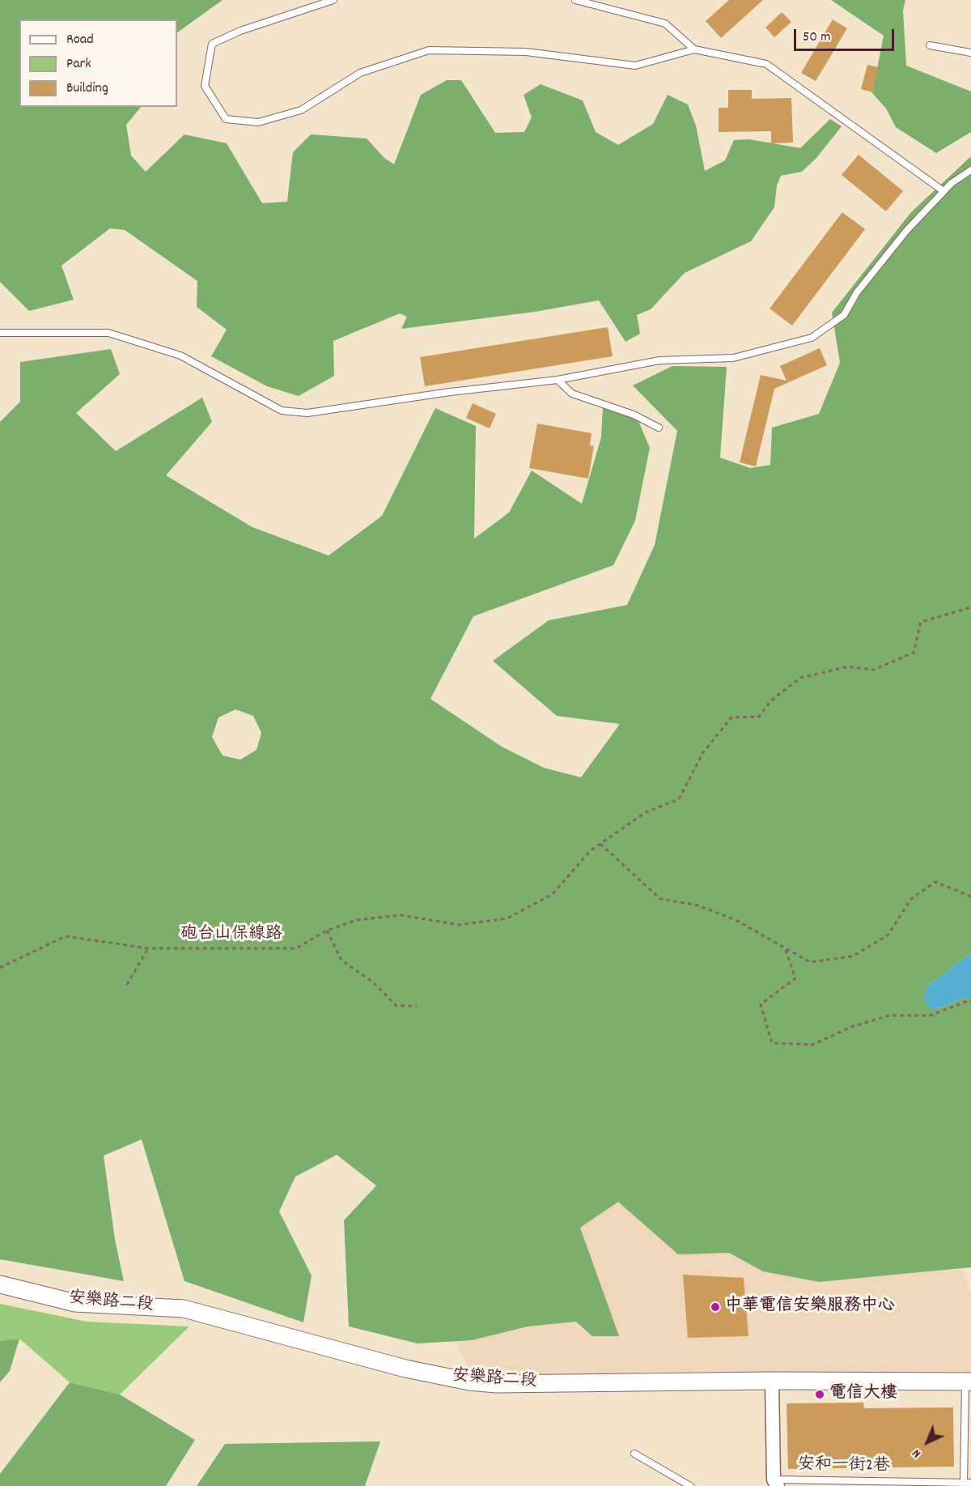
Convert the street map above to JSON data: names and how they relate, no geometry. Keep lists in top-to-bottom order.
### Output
{
  "streets": {
    "street": ["安樂路二段"],
    "lane": ["安和一街2巷"],
    "path": ["砲台山保線路"]
  },
  "places": ["中華電信安樂服務中心", "電信大樓"],
  "legend": ["Road", "Park", "Building"],
  "scale_bar": "50 m",
  "north": "bottom left"
}
